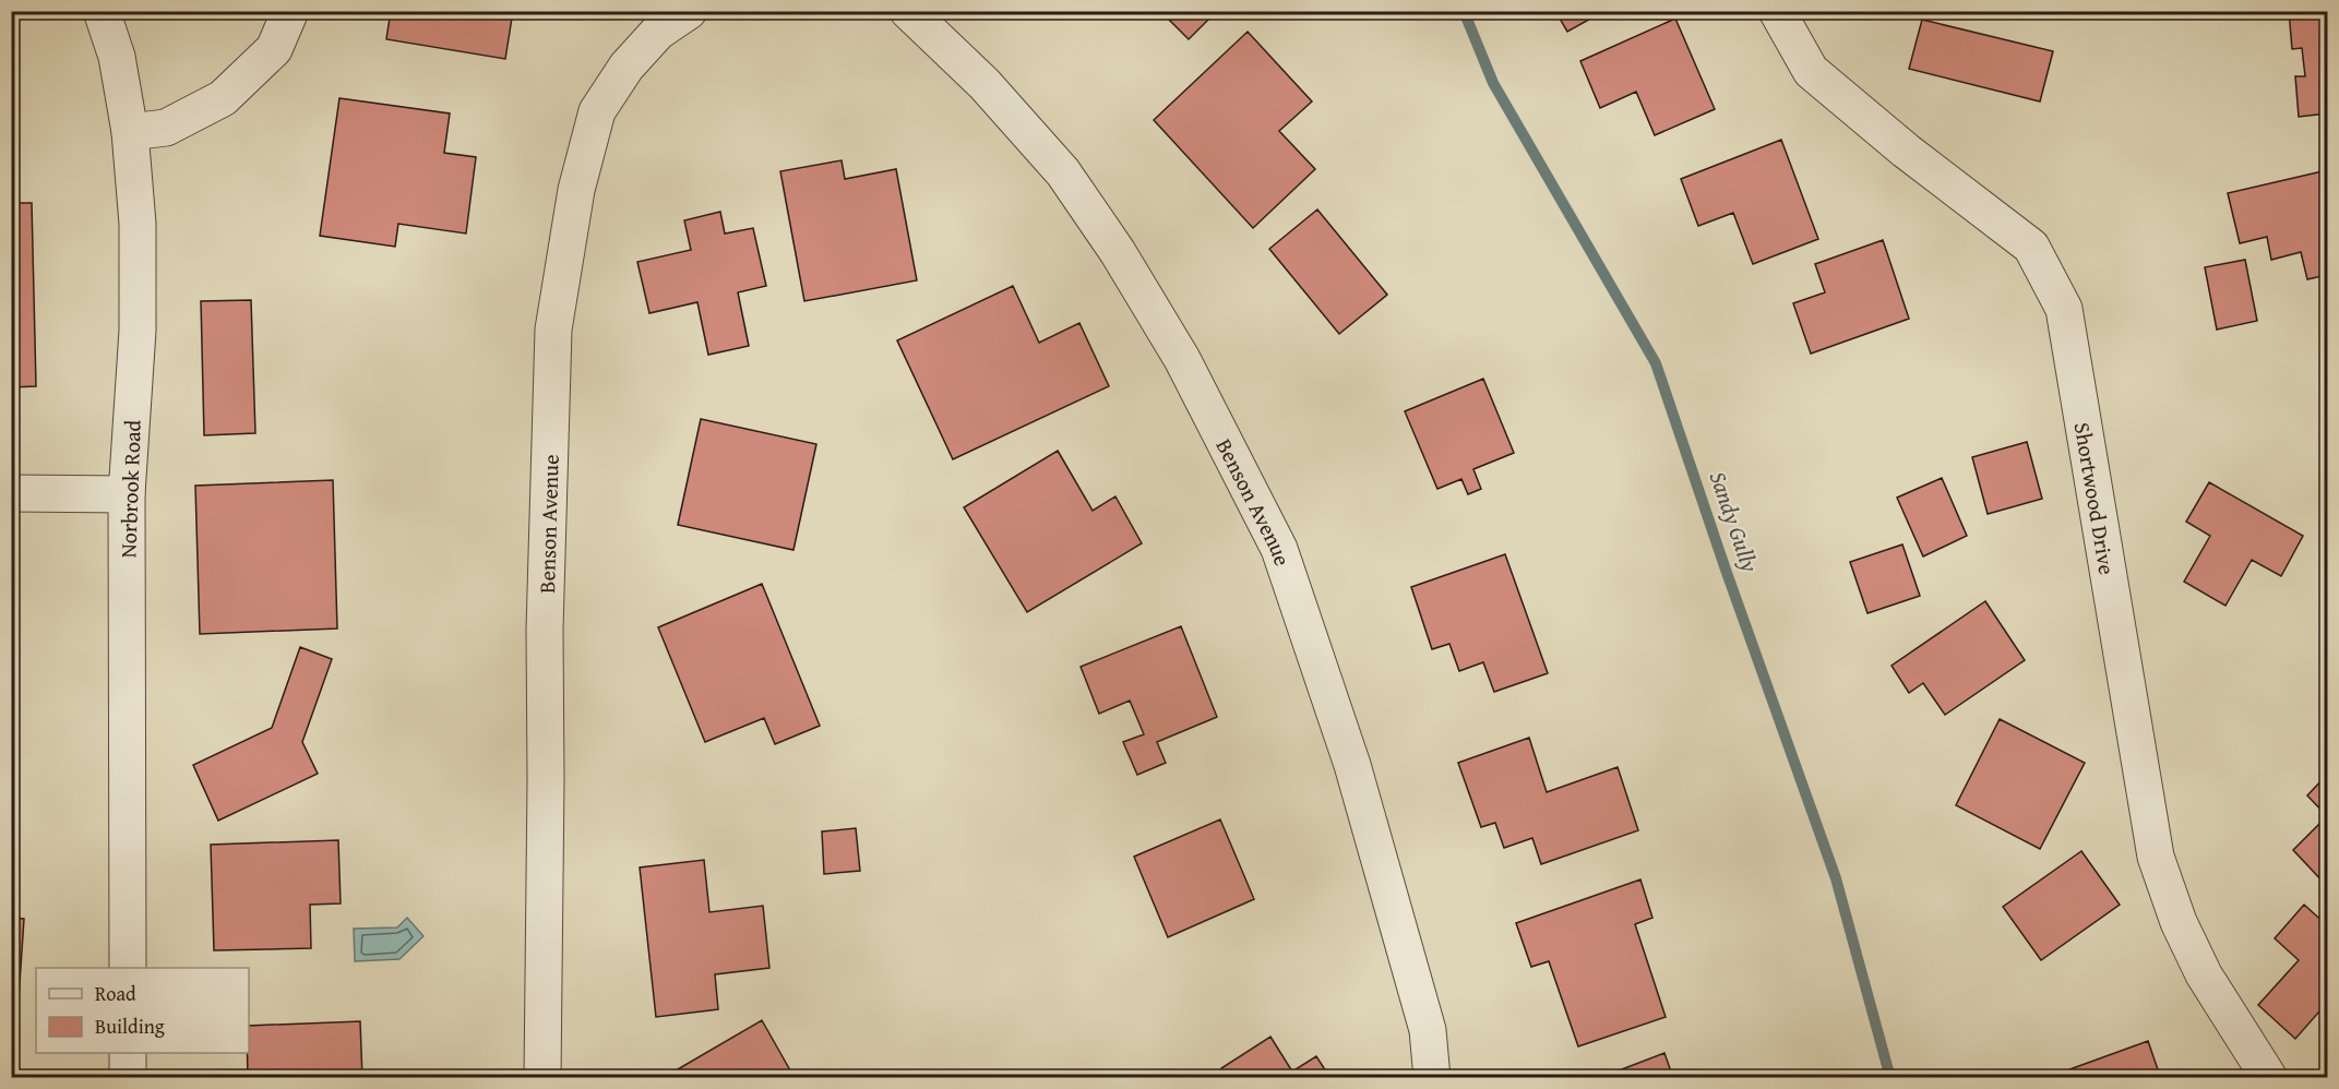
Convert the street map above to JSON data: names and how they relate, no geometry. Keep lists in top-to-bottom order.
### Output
{
  "streets": {
    "street": ["Norbrook Road", "Shortwood Drive", "Benson Avenue"]
  },
  "water": ["Sandy Gully"],
  "legend": ["Road", "Building"]
}
